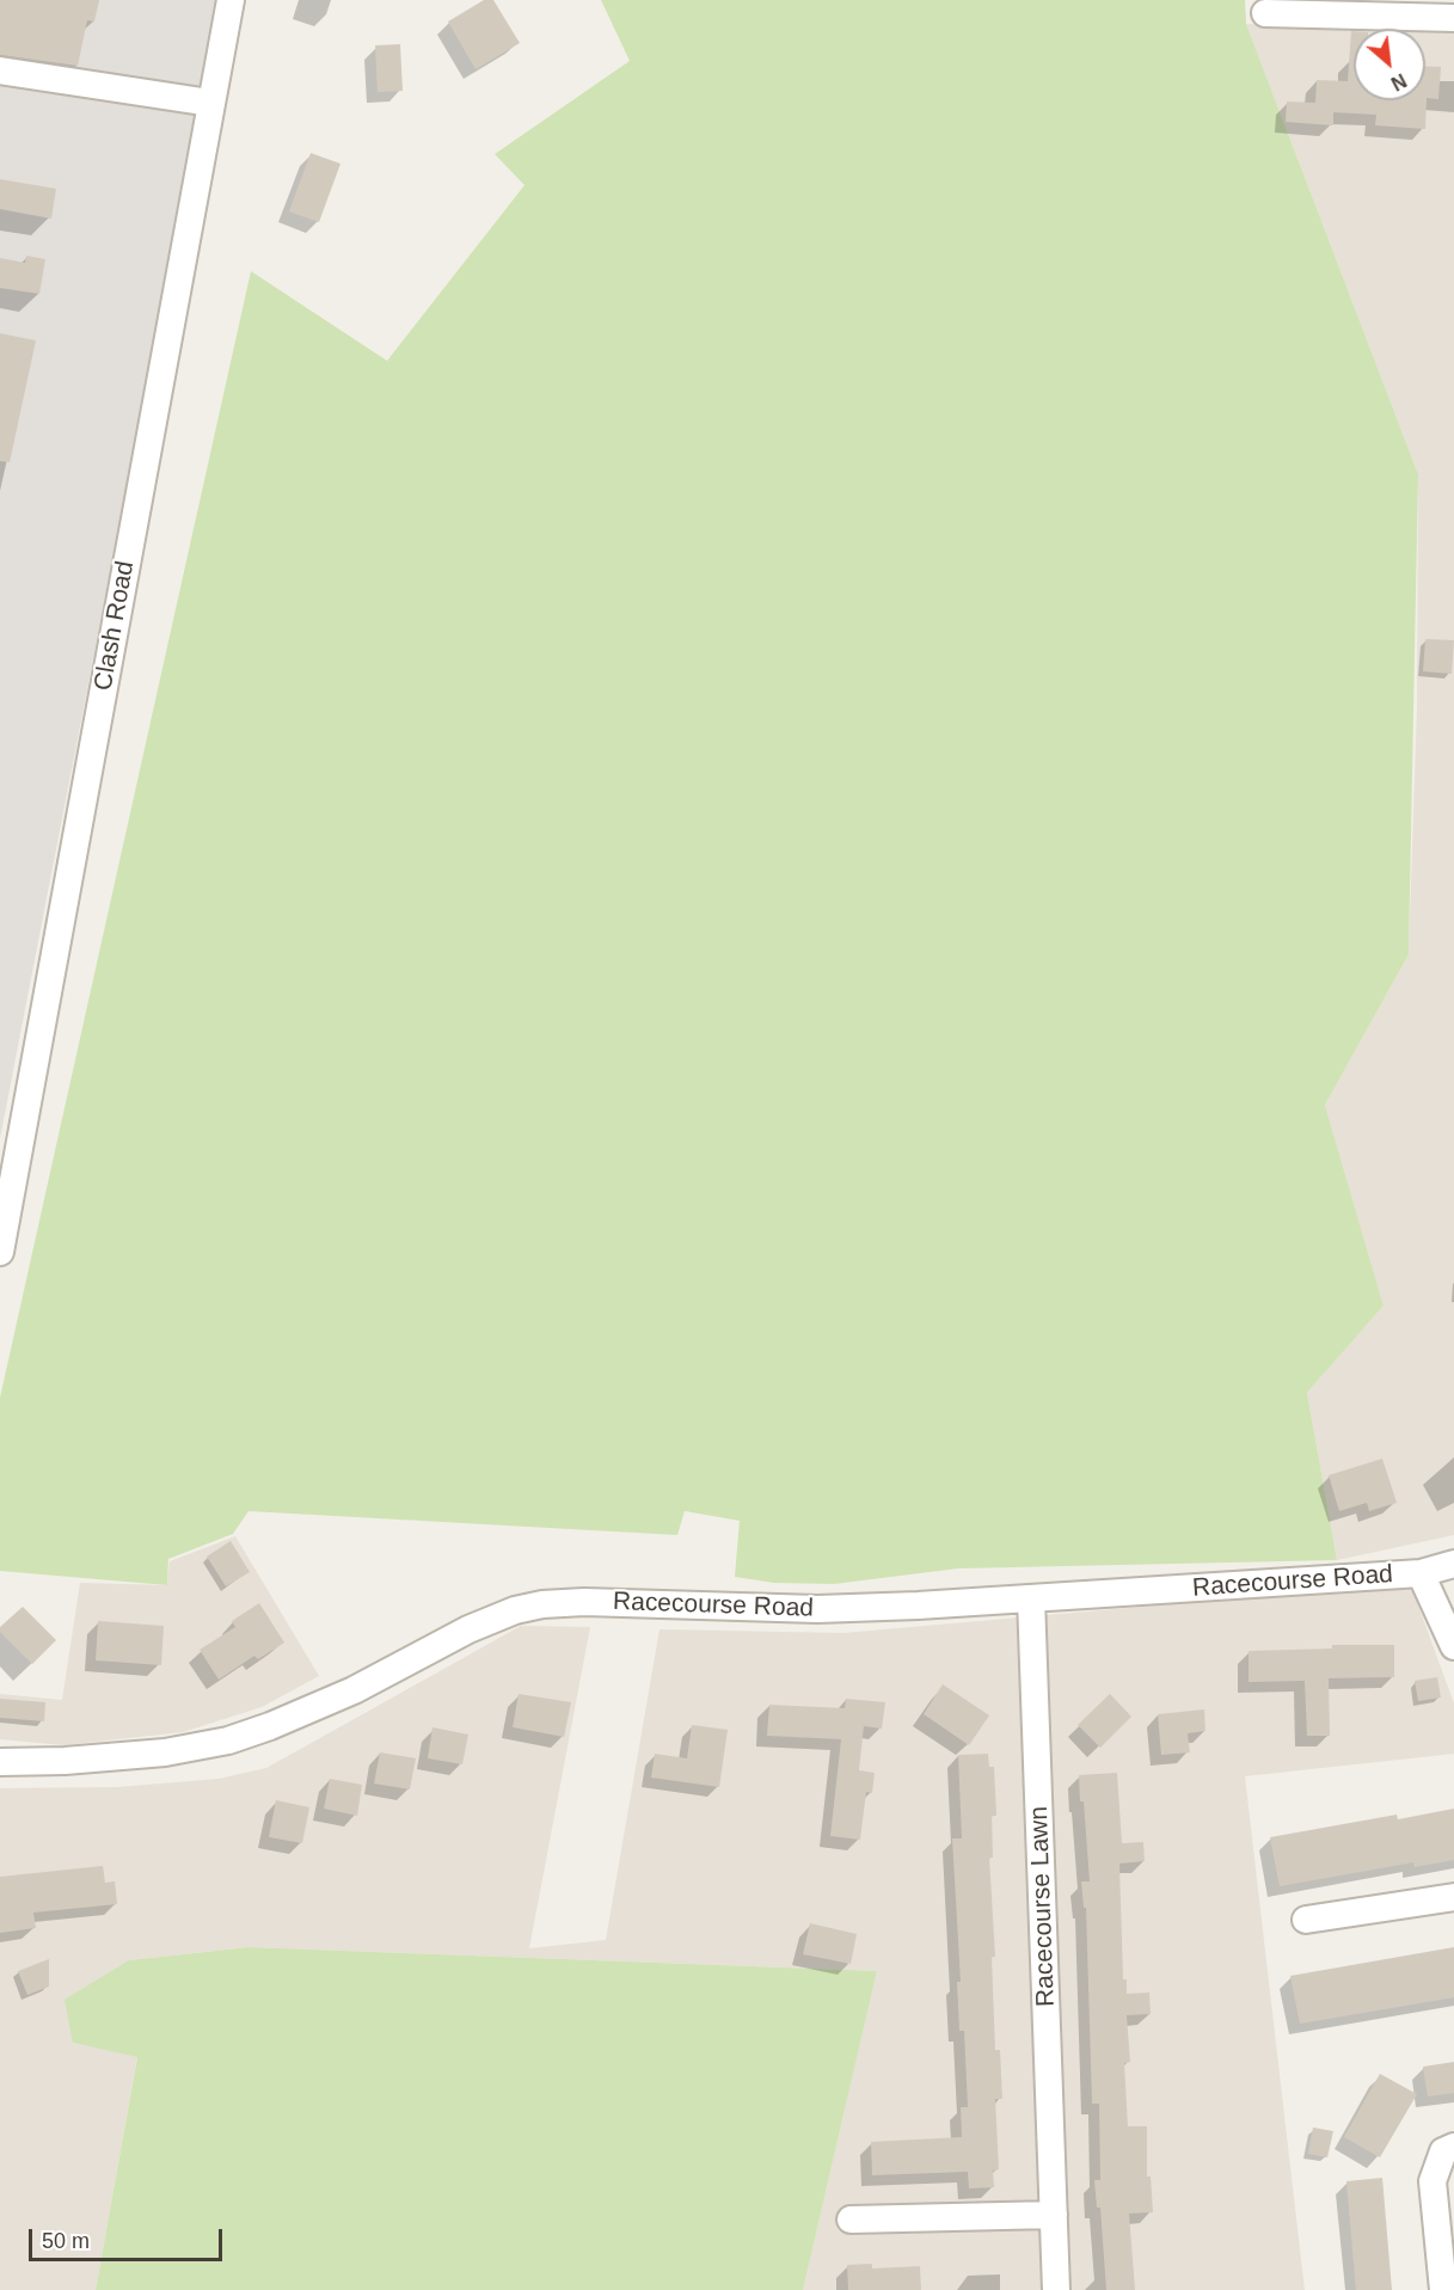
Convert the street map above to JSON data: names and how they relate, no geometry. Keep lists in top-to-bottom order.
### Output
{
  "streets": {
    "street": ["Clash Road", "Racecourse Road", "Racecourse Lawn"]
  },
  "crossings": [
    ["Racecourse Road", "Racecourse Lawn"]
  ],
  "scale_bar": "50 m",
  "north": "bottom right"
}
